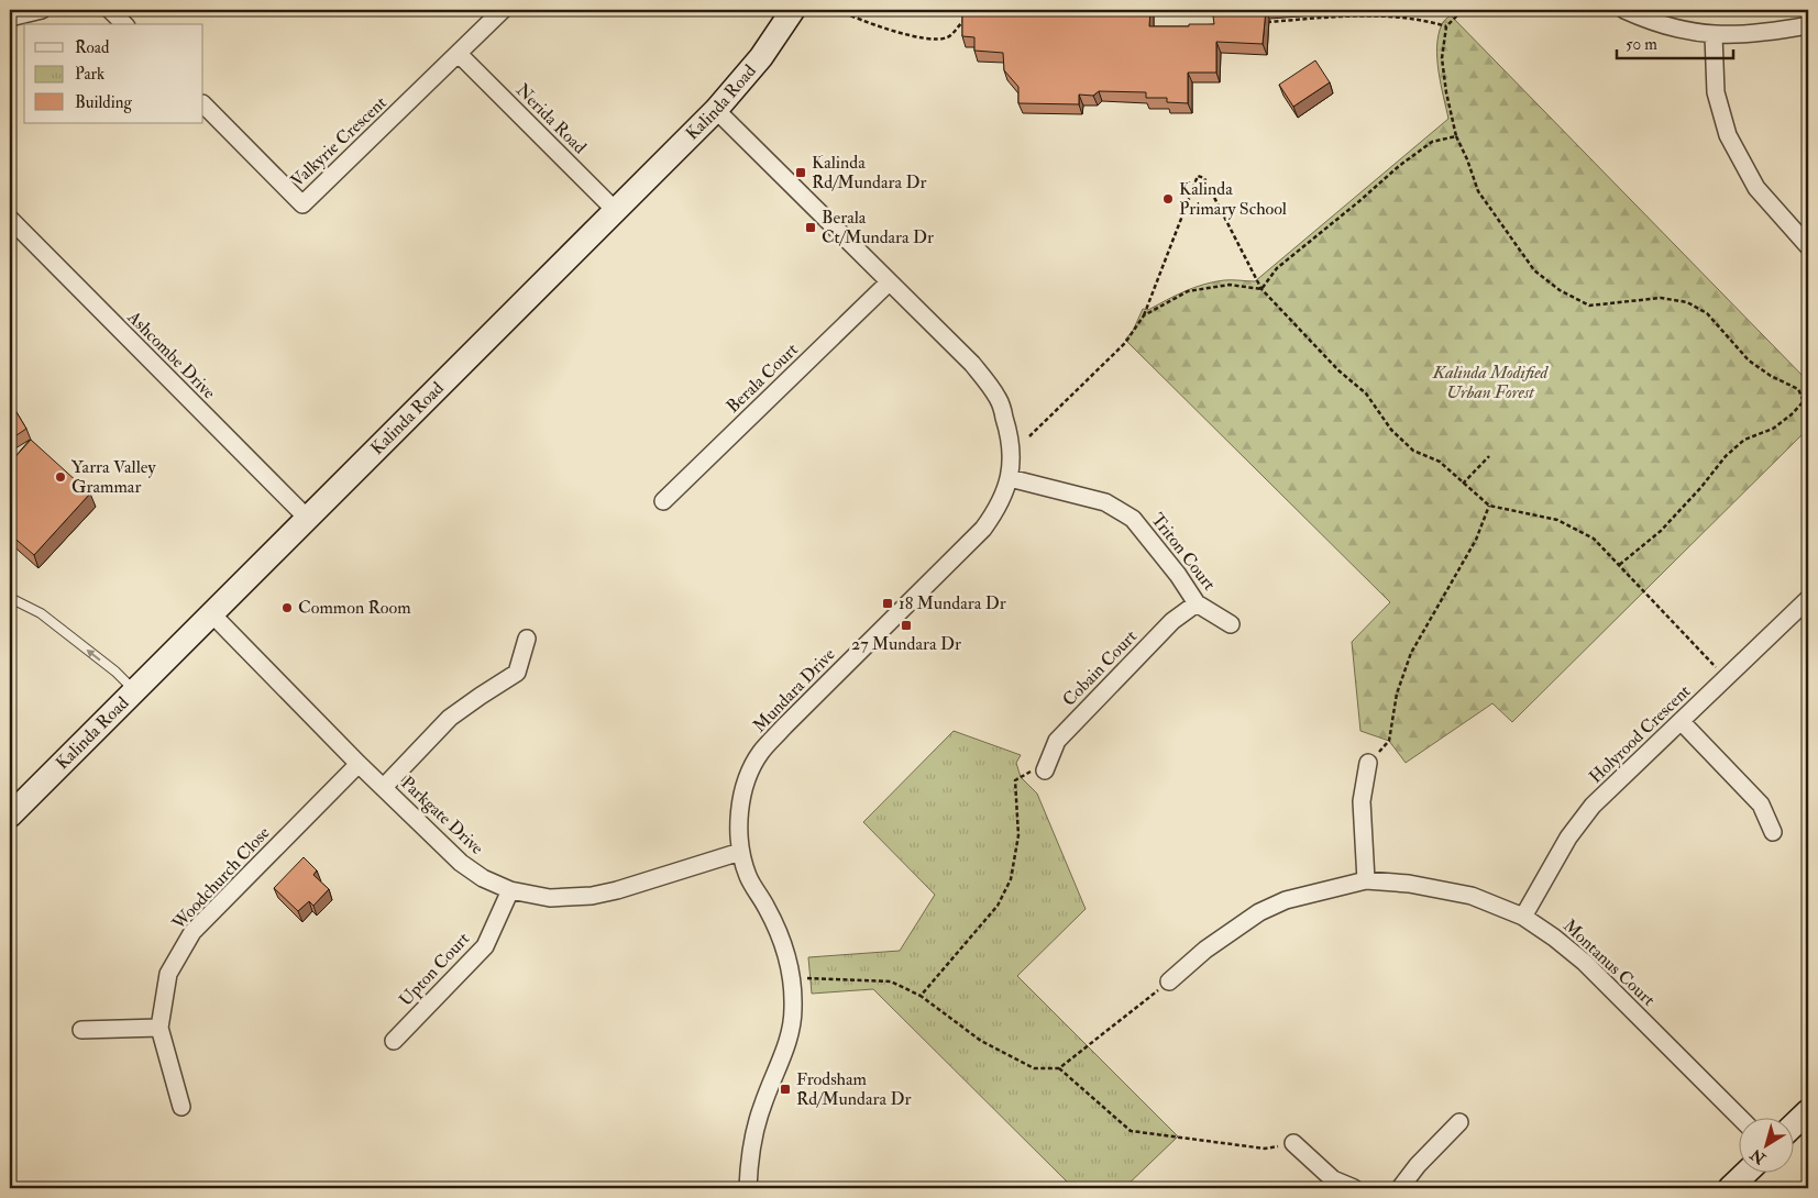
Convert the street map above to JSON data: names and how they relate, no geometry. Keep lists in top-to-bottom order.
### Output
{
  "streets": {
    "street": [
      "Kalinda Road",
      "Nerida Road",
      "Valkyrie Crescent",
      "Ashcombe Drive",
      "Berala Court",
      "Triton Court",
      "Cobain Court",
      "Mundara Drive",
      "Holyrood Crescent",
      "Parkgate Drive",
      "Woodchurch Close",
      "Montanus Court",
      "Upton Court"
    ]
  },
  "crossings": [
    ["Kalinda Road", "Nerida Road"],
    ["Kalinda Road", "Ashcombe Drive"],
    ["Kalinda Road", "Mundara Drive"],
    ["Kalinda Road", "Parkgate Drive"],
    ["Nerida Road", "Valkyrie Crescent"],
    ["Berala Court", "Mundara Drive"],
    ["Triton Court", "Cobain Court"],
    ["Triton Court", "Mundara Drive"],
    ["Mundara Drive", "Parkgate Drive"],
    ["Holyrood Crescent", "Montanus Court"],
    ["Parkgate Drive", "Woodchurch Close"],
    ["Parkgate Drive", "Upton Court"]
  ],
  "parks": ["Kalinda Modified Urban Forest"],
  "places": {
    "transit": [
      "Kalinda Rd/Mundara Dr",
      "Berala Ct/Mundara Dr",
      "18 Mundara Dr",
      "27 Mundara Dr",
      "Frodsham Rd/Mundara Dr"
    ],
    "other": ["Kalinda Primary School", "Yarra Valley Grammar", "Common Room"]
  },
  "legend": ["Road", "Park", "Building"],
  "scale_bar": "50 m",
  "north": "bottom left"
}
